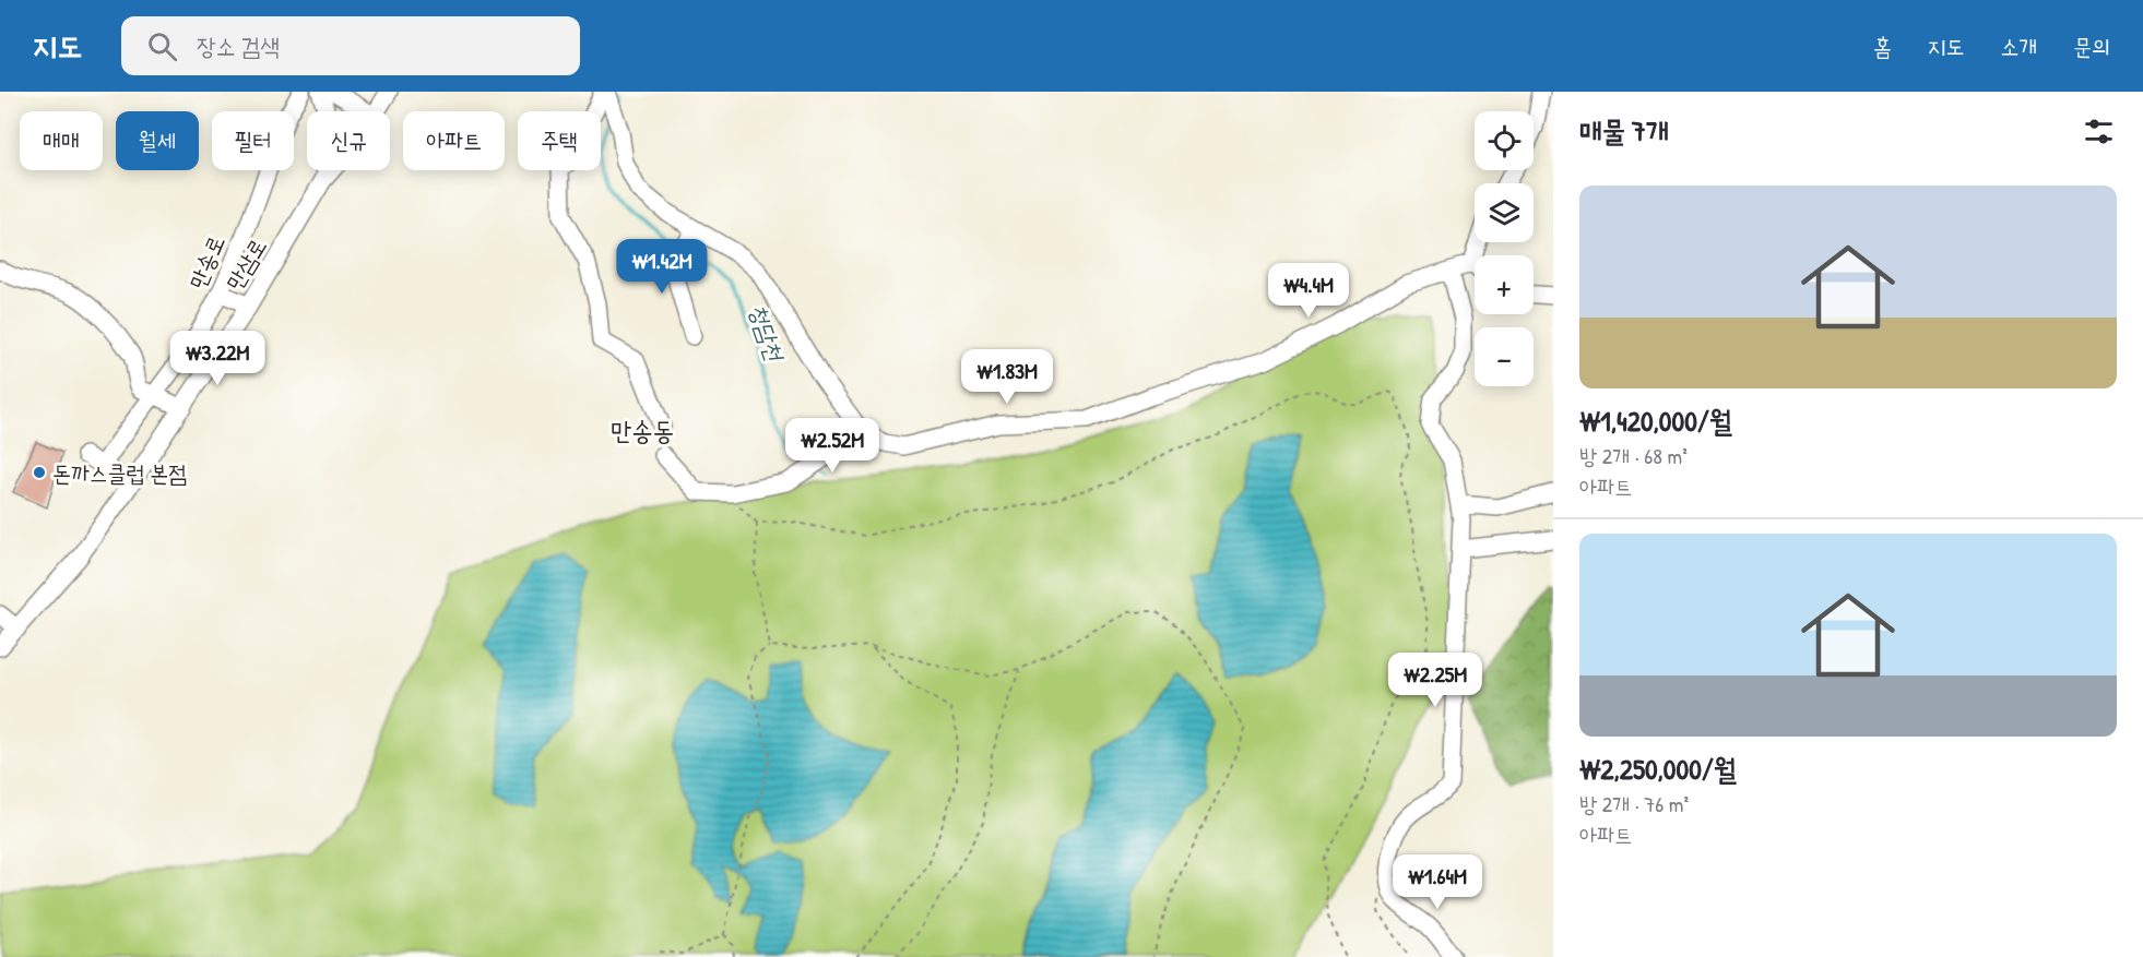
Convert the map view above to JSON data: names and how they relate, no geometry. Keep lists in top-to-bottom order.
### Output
{
  "streets": {
    "street": ["만송로", "만삼로"]
  },
  "districts": ["만송동"],
  "water": ["청담천"],
  "places": ["돈까스클럽 본점"],
  "page": {
    "header": "지도",
    "search": "장소 검색",
    "nav": [
      "홈",
      "지도",
      "소개",
      "문의"
    ],
    "heading": "매물 7개",
    "map_buttons": ["+", "−"],
    "chip": [
      "매매",
      "월세",
      "필터",
      "신규",
      "아파트",
      "주택"
    ],
    "list": [
      {
        "name": "₩1,420,000/월",
        "note": "방 2개 · 68 m² · 아파트"
      },
      {
        "name": "₩2,250,000/월",
        "note": "방 2개 · 76 m² · 아파트"
      }
    ],
    "price": [
      "₩1.42M",
      "₩4.4M",
      "₩3.22M",
      "₩1.83M",
      "₩2.52M",
      "₩2.25M",
      "₩1.64M"
    ]
  }
}
